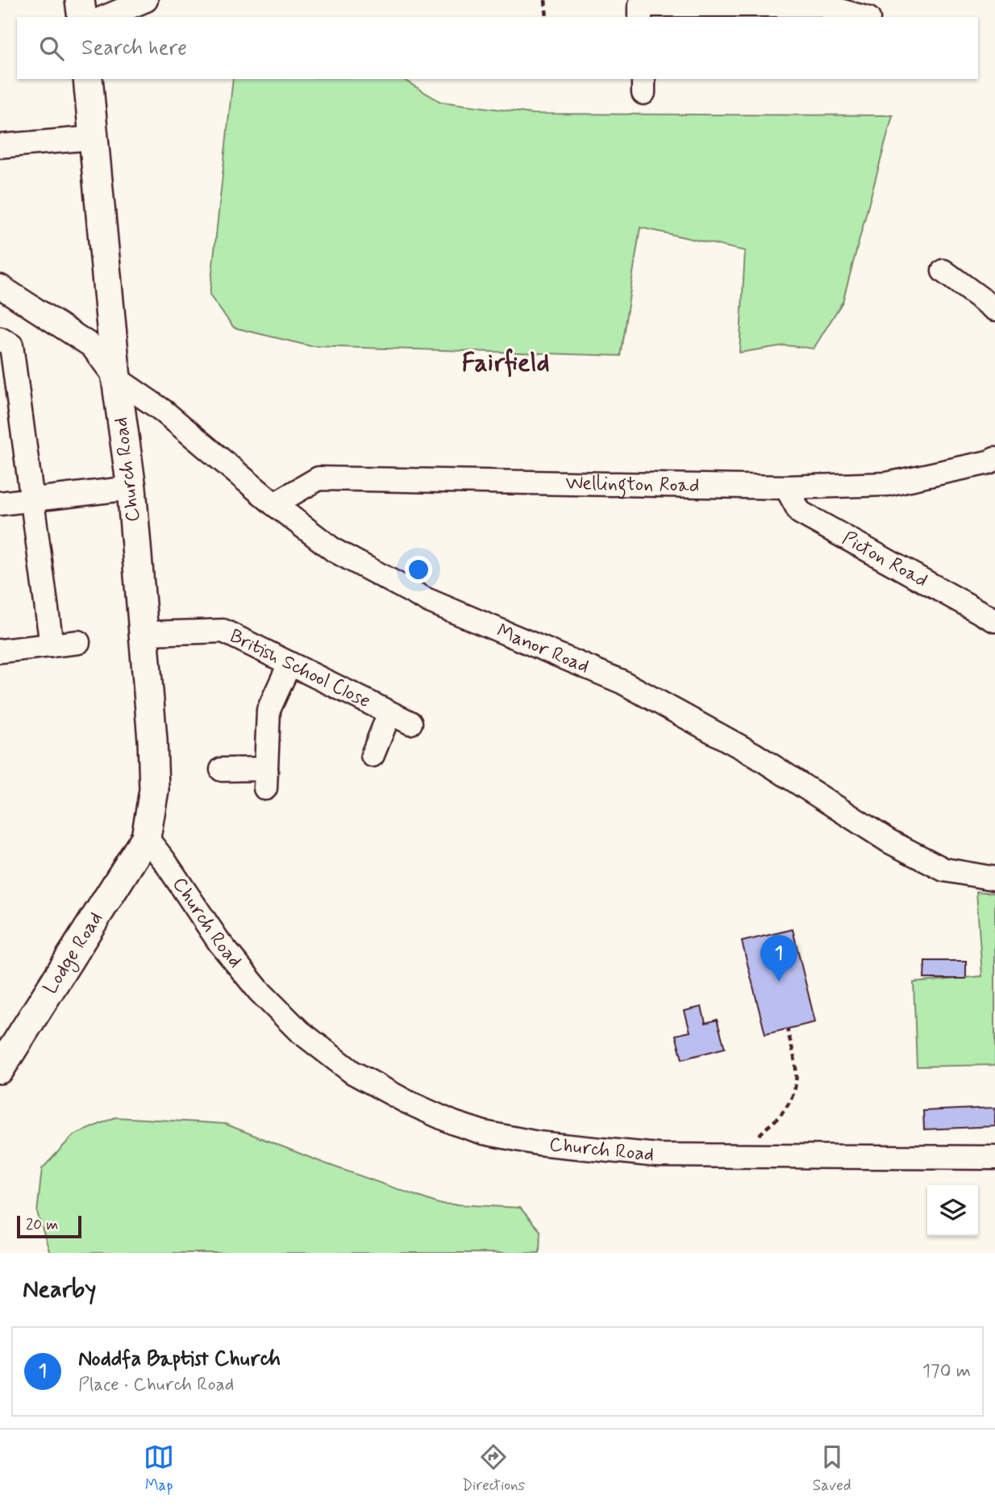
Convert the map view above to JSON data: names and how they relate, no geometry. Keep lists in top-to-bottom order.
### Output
{
  "streets": {
    "main road": ["Church Road", "Lodge Road"],
    "street": [
      "Wellington Road",
      "Picton Road",
      "Manor Road",
      "British School Close"
    ]
  },
  "crossings": [
    ["Church Road", "Manor Road"],
    ["Church Road", "British School Close"],
    ["Church Road", "Lodge Road"],
    ["Wellington Road", "Picton Road"],
    ["Wellington Road", "Manor Road"]
  ],
  "districts": ["Fairfield"],
  "scale_bar": "20 m",
  "page": {
    "search": "Search here",
    "pins": "1",
    "scale": "20 m",
    "heading": "Nearby",
    "list": [
      {
        "mark": "1",
        "name": "Noddfa Baptist Church",
        "note": "Place · Church Road",
        "value": "170 m"
      }
    ],
    "nav": ["Map", "Directions", "Saved"]
  }
}
